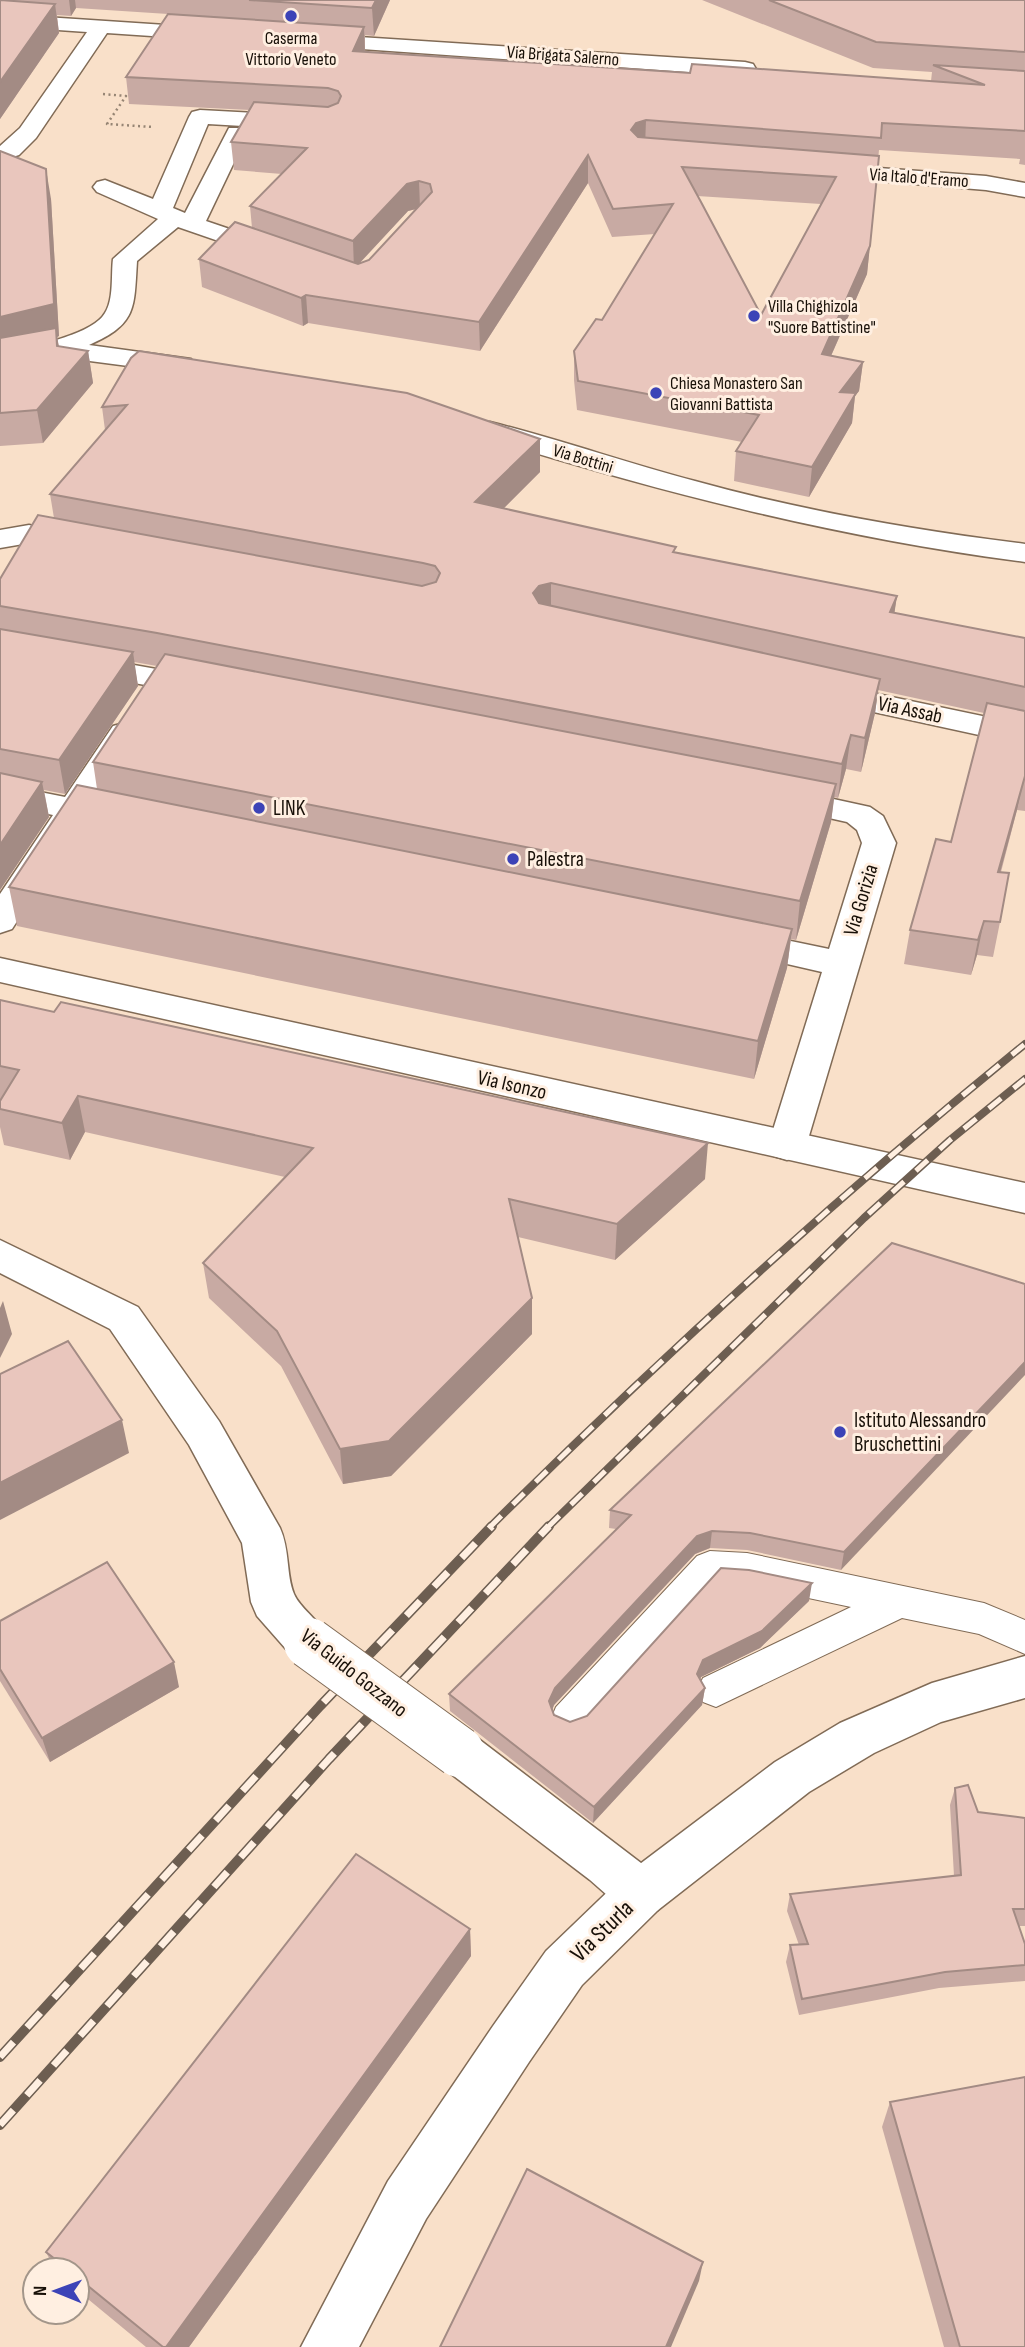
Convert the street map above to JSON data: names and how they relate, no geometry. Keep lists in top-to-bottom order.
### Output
{
  "streets": {
    "street": [
      "Via Brigata Salerno",
      "Via Italo d'Eramo",
      "Via Bottini",
      "Via Assab",
      "Via Gorizia",
      "Via Isonzo",
      "Via Guido Gozzano",
      "Via Sturla"
    ]
  },
  "crossings": [
    ["Via Gorizia", "Via Isonzo"],
    ["Via Guido Gozzano", "Via Sturla"]
  ],
  "places": [
    "Caserma Vittorio Veneto",
    "Villa Chighizola \"Suore Battistine\"",
    "Chiesa Monastero San Giovanni Battista",
    "LINK",
    "Palestra",
    "Istituto Alessandro Bruschettini"
  ],
  "north": "left"
}
